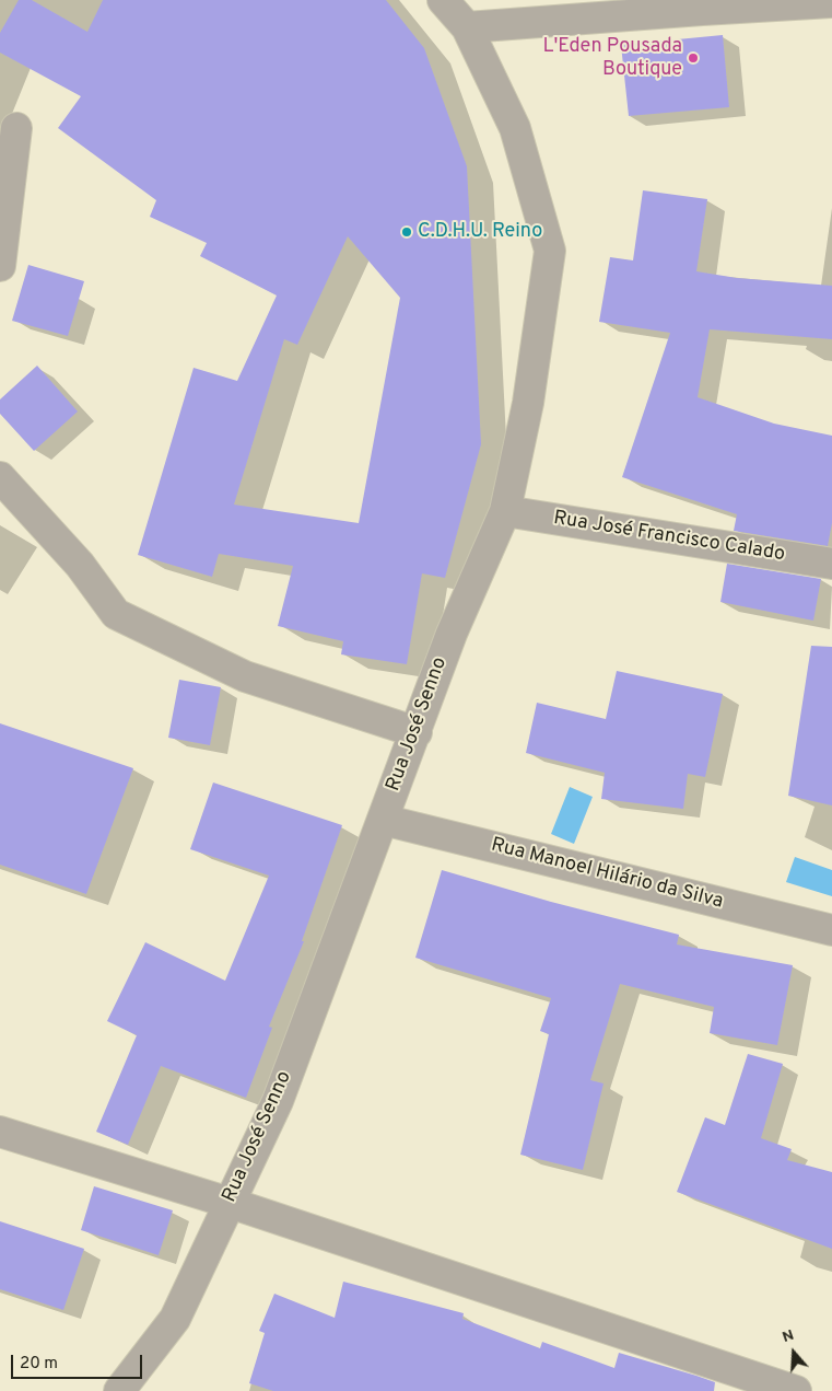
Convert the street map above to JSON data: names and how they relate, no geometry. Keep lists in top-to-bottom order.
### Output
{
  "streets": {
    "street": ["Rua José Francisco Calado", "Rua José Senno", "Rua Manoel Hilário da Silva"]
  },
  "crossings": [
    ["Rua José Francisco Calado", "Rua José Senno"],
    ["Rua José Senno", "Rua Manoel Hilário da Silva"]
  ],
  "places": ["L'Eden Pousada Boutique", "C.D.H.U. Reino"],
  "scale_bar": "20 m",
  "north": "top"
}
